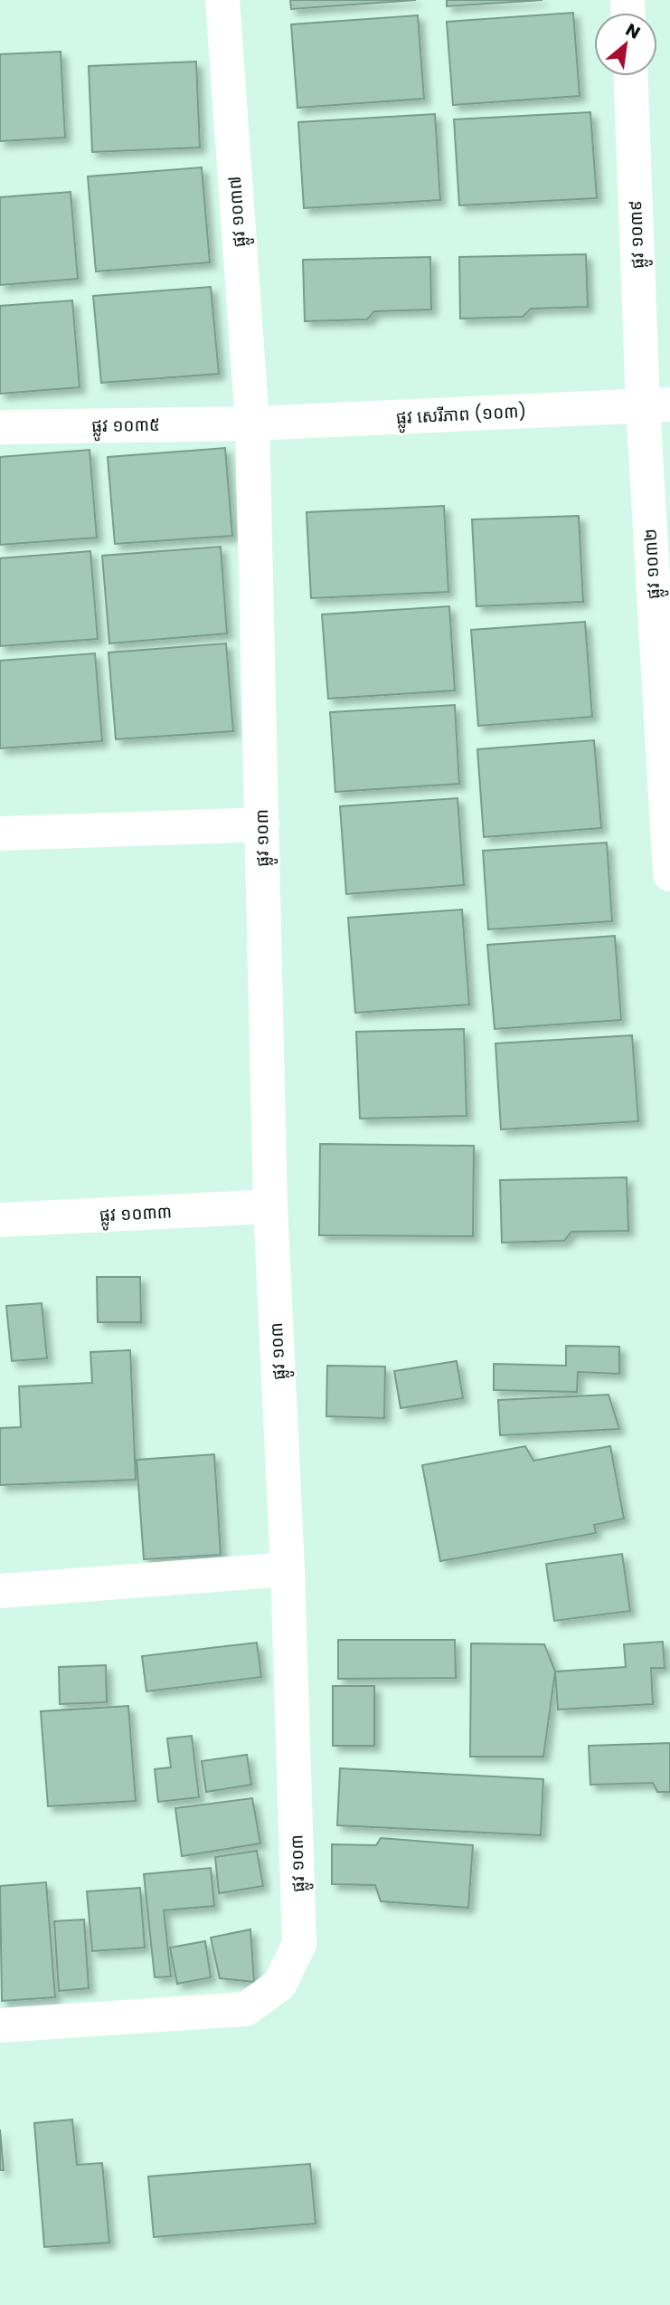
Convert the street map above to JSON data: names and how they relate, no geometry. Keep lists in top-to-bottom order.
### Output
{
  "streets": {
    "street": [
      "ផ្លូវ ១០៣៧",
      "ផ្លូវ ១០៣៩",
      "ផ្លូវ សេរីភាព (១០៣)",
      "ផ្លូវ ១០៣៥",
      "ផ្លូវ ១០៣២",
      "ផ្លូវ ១០៣",
      "ផ្លូវ ១០៣៣"
    ]
  },
  "crossings": [
    ["ផ្លូវ ១០៣៧", "ផ្លូវ សេរីភាព (១០៣)"],
    ["ផ្លូវ ១០៣៧", "ផ្លូវ ១០៣៥"],
    ["ផ្លូវ ១០៣៧", "ផ្លូវ ១០៣"],
    ["ផ្លូវ ១០៣៩", "ផ្លូវ សេរីភាព (១០៣)"],
    ["ផ្លូវ ១០៣៩", "ផ្លូវ ១០៣២"],
    ["ផ្លូវ សេរីភាព (១០៣)", "ផ្លូវ ១០៣៥"],
    ["ផ្លូវ សេរីភាព (១០៣)", "ផ្លូវ ១០៣២"],
    ["ផ្លូវ សេរីភាព (១០៣)", "ផ្លូវ ១០៣"],
    ["ផ្លូវ ១០៣៥", "ផ្លូវ ១០៣"],
    ["ផ្លូវ ១០៣", "ផ្លូវ ១០៣៣"]
  ],
  "north": "top right"
}
